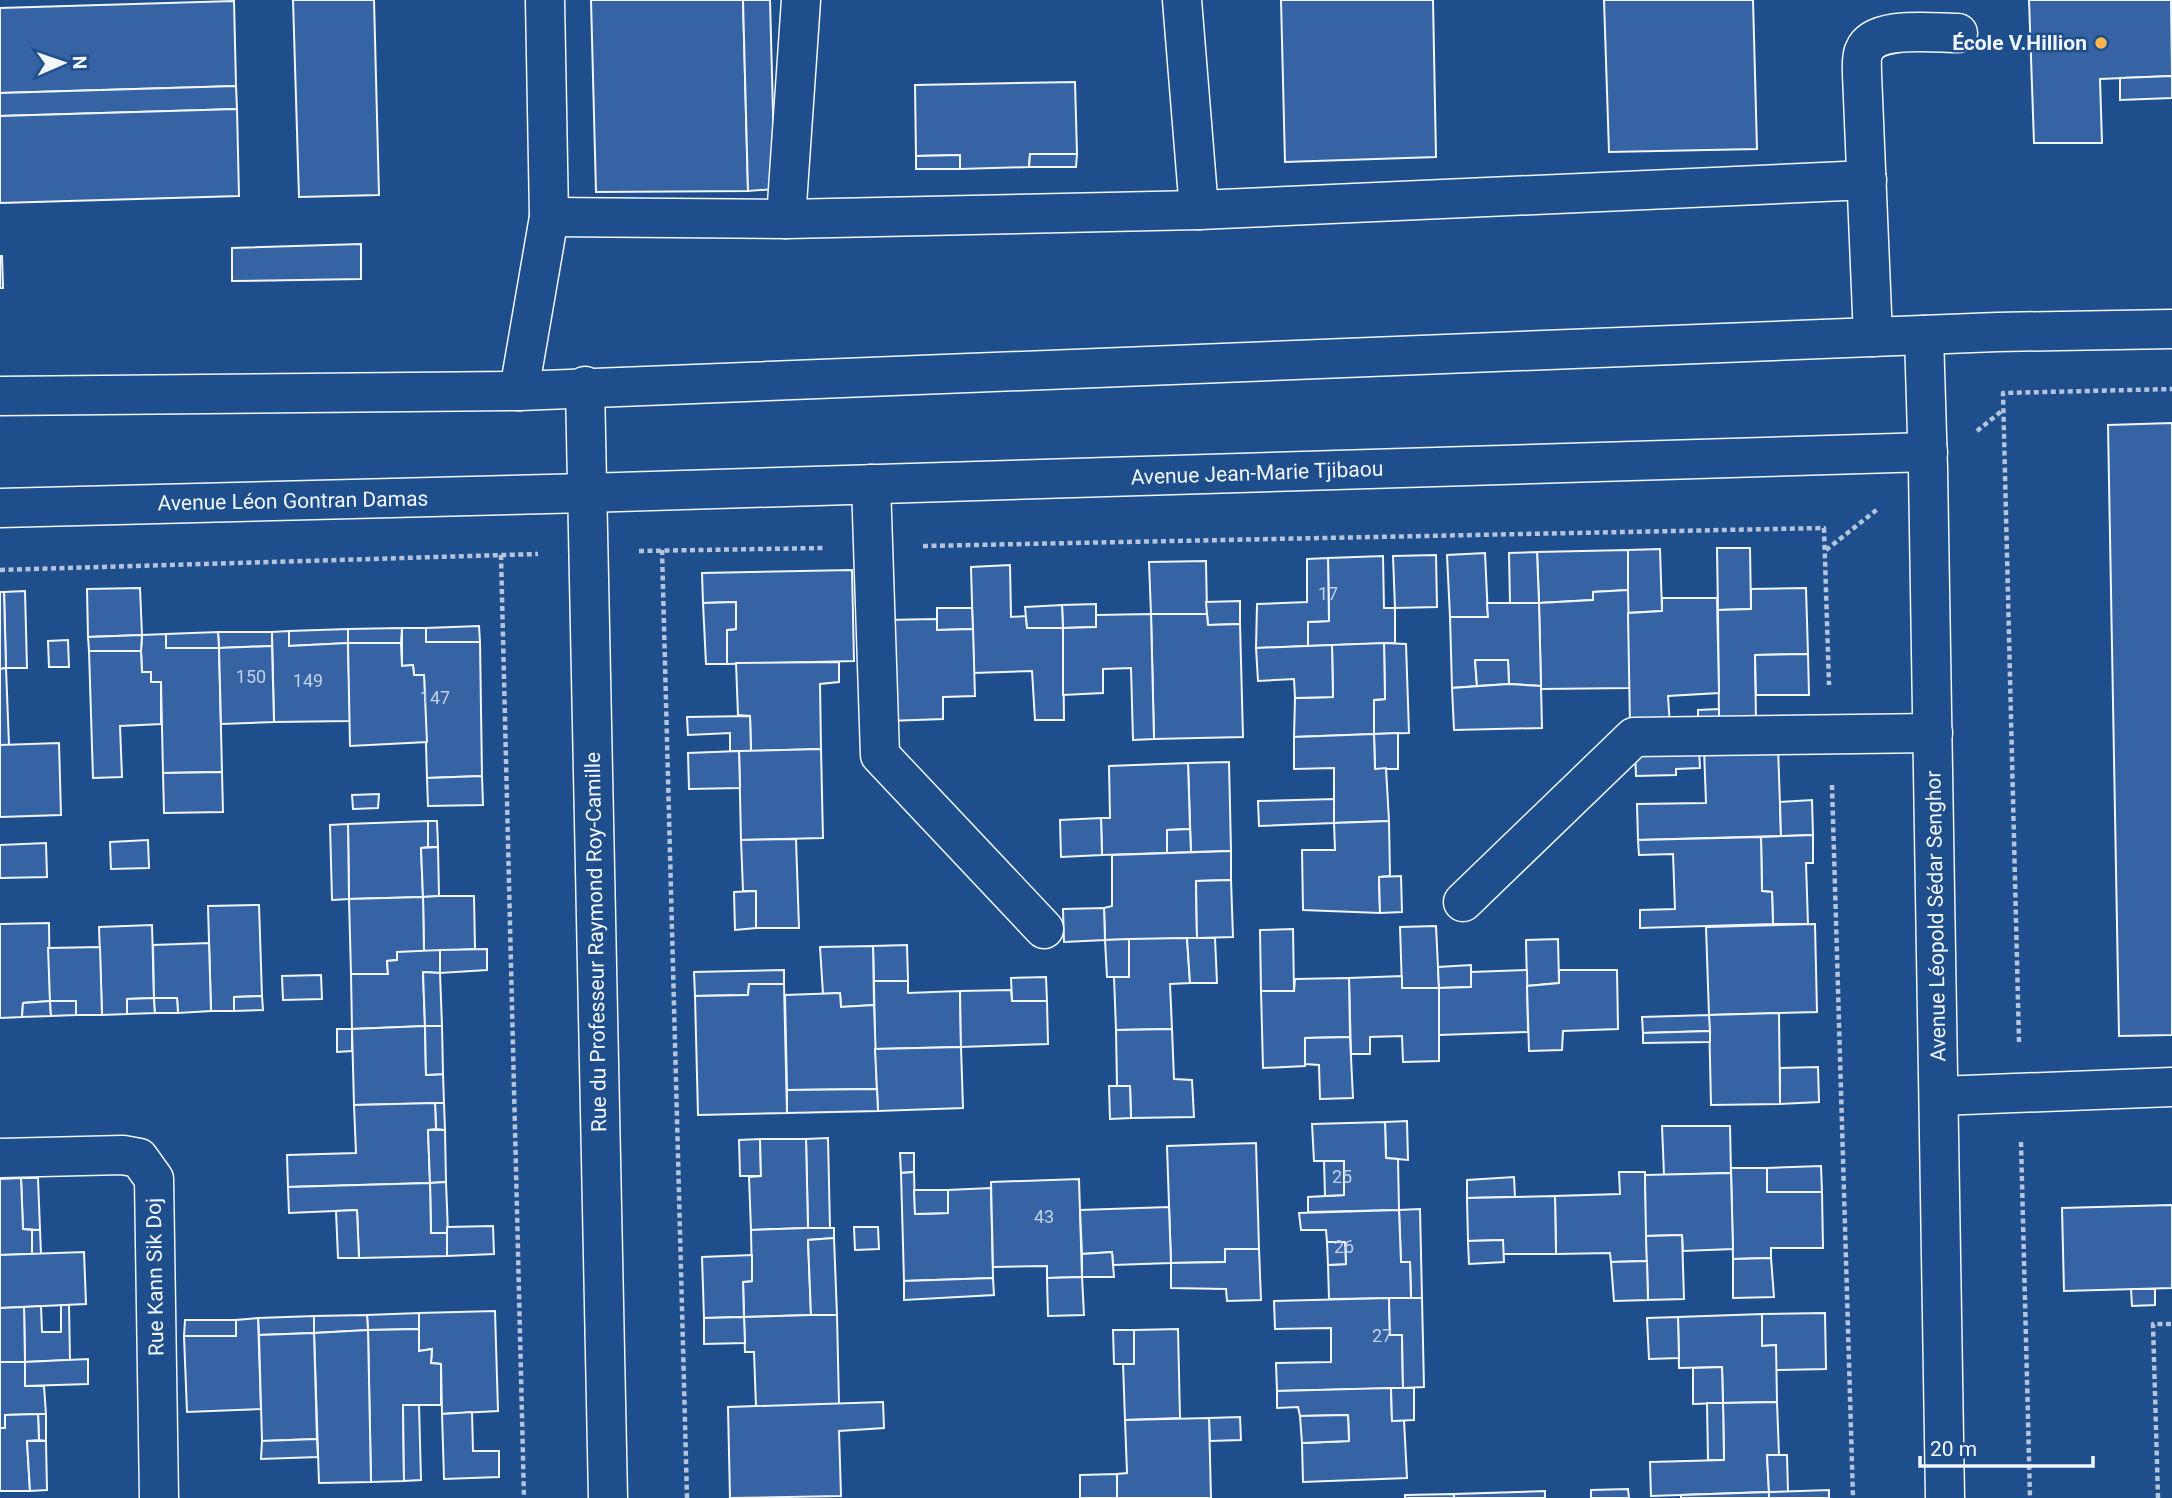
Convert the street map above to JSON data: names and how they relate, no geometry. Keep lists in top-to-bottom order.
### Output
{
  "streets": {
    "street": [
      "Avenue Jean-Marie Tjibaou",
      "Avenue Léon Gontran Damas",
      "Avenue Léopold Sédar Senghor",
      "Rue du Professeur Raymond Roy-Camille",
      "Rue Kann Sik Doj"
    ]
  },
  "crossings": [
    ["Avenue Jean-Marie Tjibaou", "Avenue Léon Gontran Damas"],
    ["Avenue Jean-Marie Tjibaou", "Avenue Léopold Sédar Senghor"],
    ["Avenue Jean-Marie Tjibaou", "Rue du Professeur Raymond Roy-Camille"],
    ["Avenue Léon Gontran Damas", "Rue du Professeur Raymond Roy-Camille"]
  ],
  "places": ["École V.Hillion"],
  "house_numbers": [
    "17",
    "150",
    "149",
    "147",
    "25",
    "43",
    "26",
    "27"
  ],
  "scale_bar": "20 m",
  "north": "right"
}
